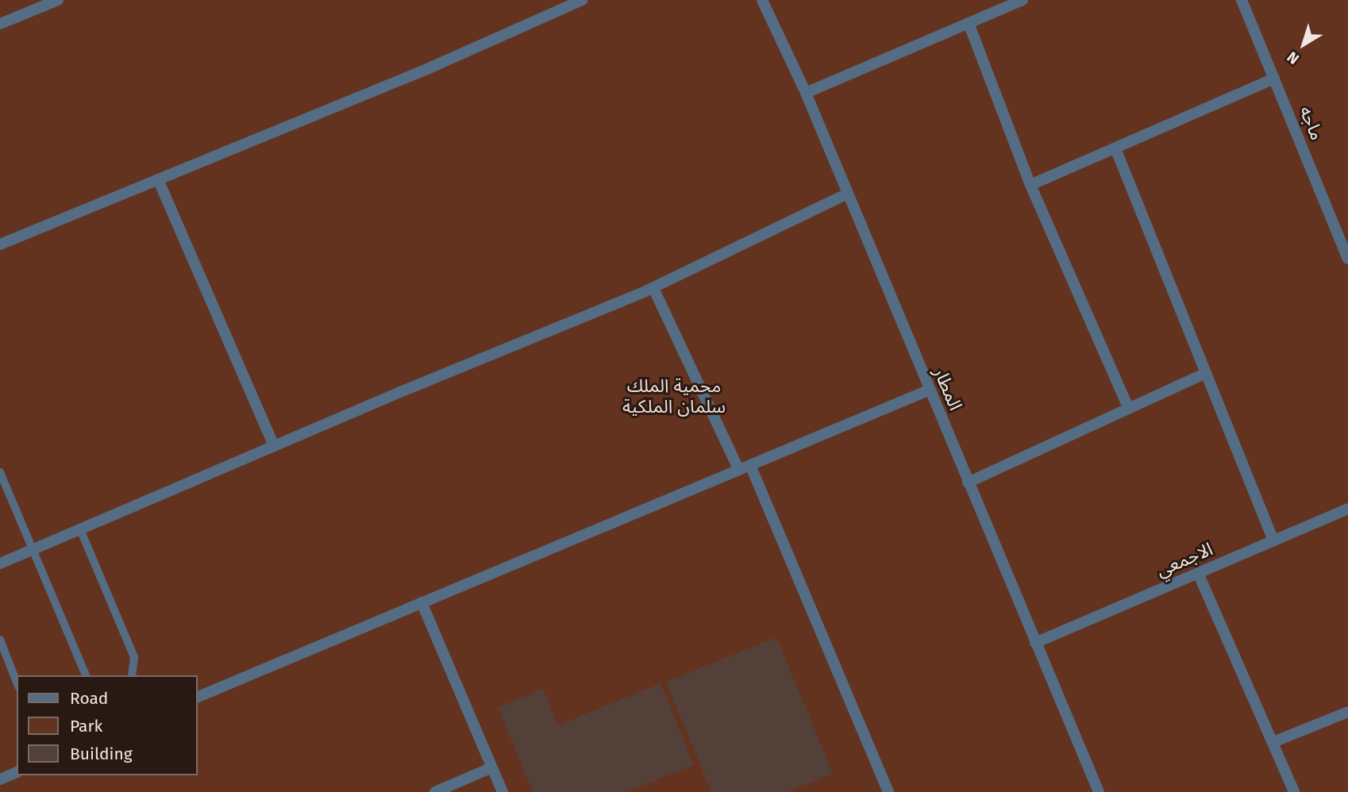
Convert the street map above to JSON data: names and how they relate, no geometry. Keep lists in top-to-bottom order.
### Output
{
  "streets": {
    "street": ["ماجه", "المطار", "الاجمعي"]
  },
  "crossings": [
    ["المطار", "الاجمعي"]
  ],
  "parks": ["محمية الملك سلمان الملكية"],
  "legend": ["Road", "Park", "Building"],
  "north": "bottom left"
}
